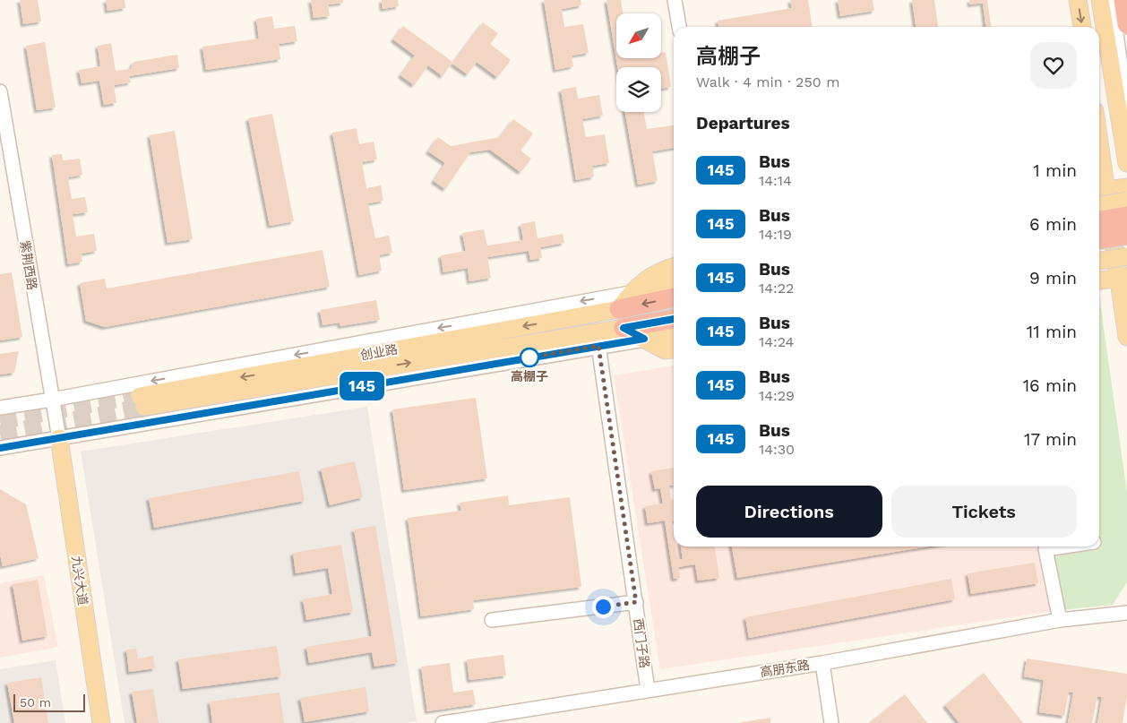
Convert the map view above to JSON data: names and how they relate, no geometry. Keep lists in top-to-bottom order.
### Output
{
  "streets": {
    "main road": ["创业路", "九兴大道"],
    "street": ["紫荆西路", "西门子路", "高朋东路"]
  },
  "crossings": [
    ["紫荆西路", "九兴大道"],
    ["创业路", "西门子路"],
    ["西门子路", "高朋东路"]
  ],
  "places": ["高棚子"],
  "lines": ["bus line 145"],
  "scale_bar": "50 m",
  "north": "bottom left",
  "page": {
    "on_map": "145",
    "heading": [
      ["高棚子", "Walk · 4 min · 250 m"],
      "Departures"
    ],
    "list": [
      {
        "mark": "145",
        "name": "Bus",
        "note": "14:14",
        "value": "1 min"
      },
      {
        "mark": "145",
        "name": "Bus",
        "note": "14:19",
        "value": "6 min"
      },
      {
        "mark": "145",
        "name": "Bus",
        "note": "14:22",
        "value": "9 min"
      },
      {
        "mark": "145",
        "name": "Bus",
        "note": "14:24",
        "value": "11 min"
      },
      {
        "mark": "145",
        "name": "Bus",
        "note": "14:29",
        "value": "16 min"
      },
      {
        "mark": "145",
        "name": "Bus",
        "note": "14:30",
        "value": "17 min"
      }
    ],
    "buttons": ["Directions", "Tickets"],
    "scale": "50 m"
  }
}
